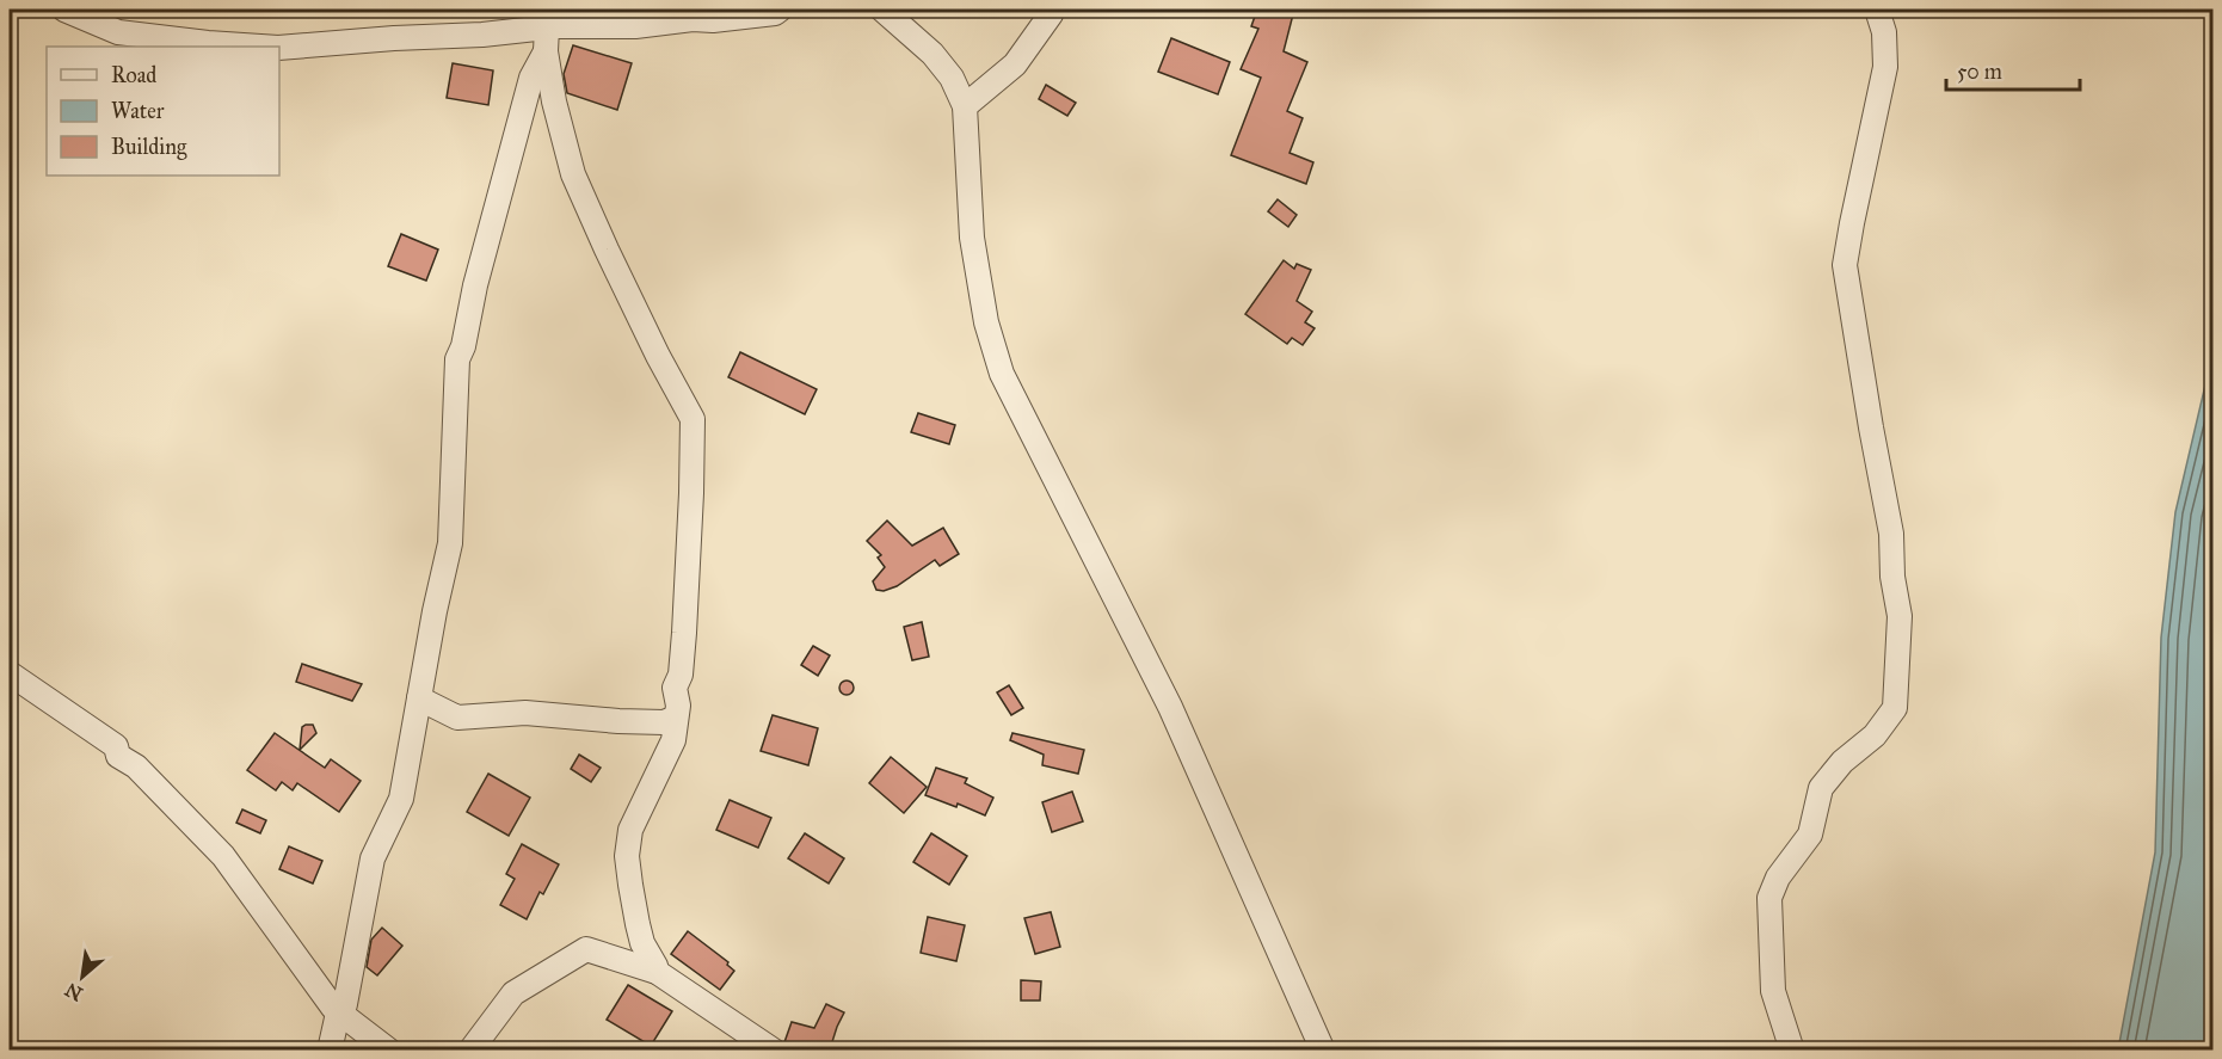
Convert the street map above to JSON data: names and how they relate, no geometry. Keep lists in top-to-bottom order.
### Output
{
  "legend": ["Road", "Water", "Building"],
  "scale_bar": "50 m",
  "north": "bottom left"
}
